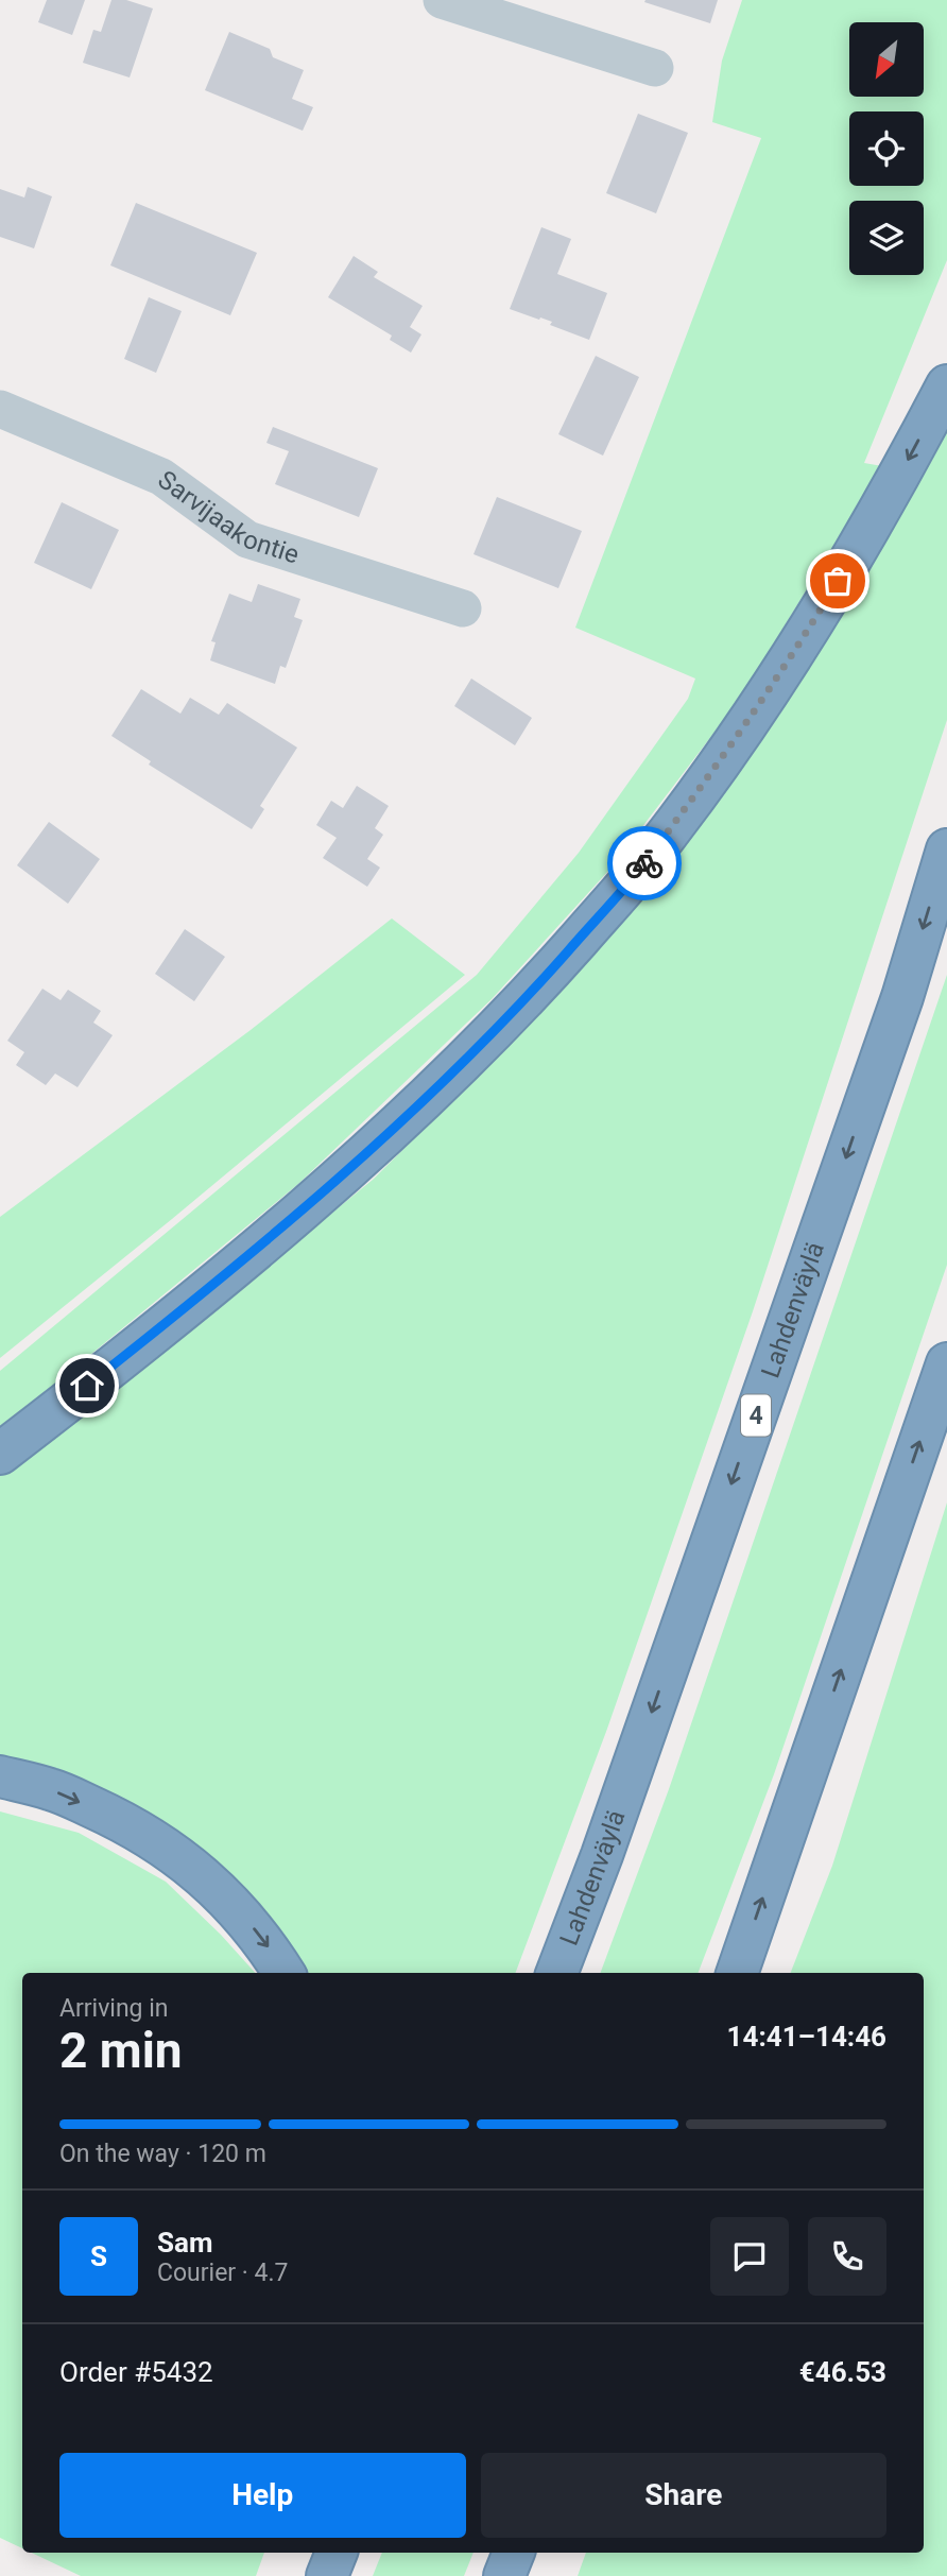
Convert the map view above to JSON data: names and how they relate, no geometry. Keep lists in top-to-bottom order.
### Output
{
  "streets": {
    "highway": ["Lahdenväylä", "4"],
    "street": ["Sarvijaakontie"]
  },
  "north": "bottom left",
  "page": {
    "heading": ["2 min", "Arriving in", "14:41–14:46"],
    "panel": [
      "Sam",
      "Courier · 4.7",
      "Order #5432",
      "€46.53"
    ],
    "bar": "On the way · 120 m",
    "round": "S",
    "buttons": ["Help", "Share"]
  }
}
